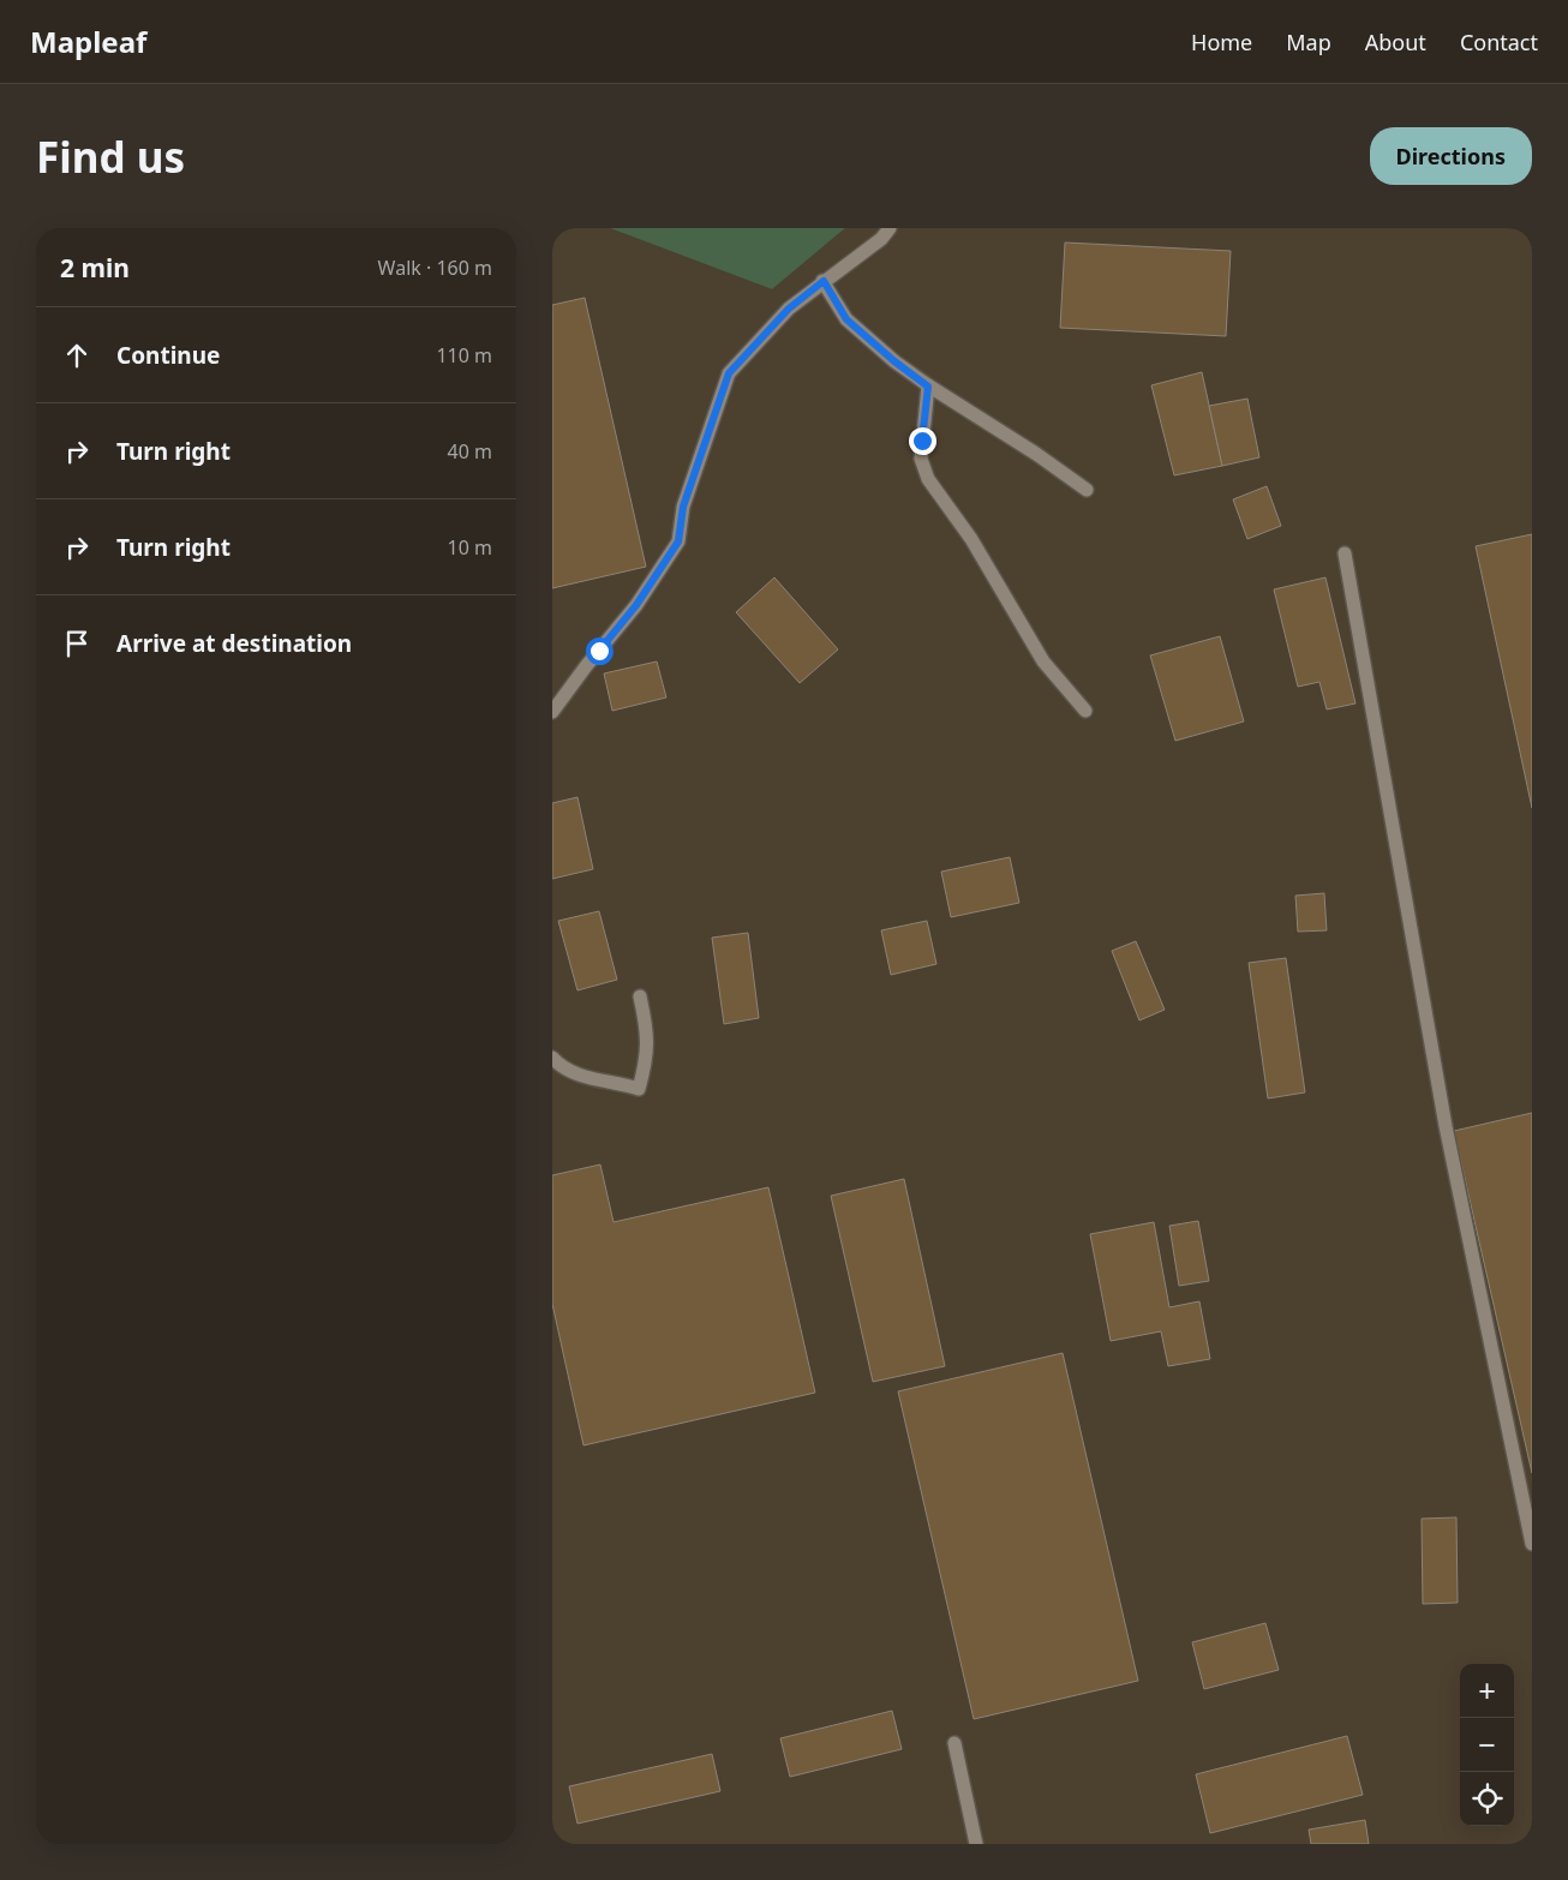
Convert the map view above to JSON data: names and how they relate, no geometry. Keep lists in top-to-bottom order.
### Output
{
  "page": {
    "header": "Mapleaf",
    "nav": [
      "Home",
      "Map",
      "About",
      "Contact"
    ],
    "buttons": "Directions",
    "title": "Find us",
    "heading": ["2 min", "Walk · 160 m"],
    "list": [
      ["Continue", "110 m"],
      ["Turn right", "40 m"],
      ["Turn right", "10 m"],
      "Arrive at destination"
    ],
    "map_buttons": ["+", "−"]
  }
}
